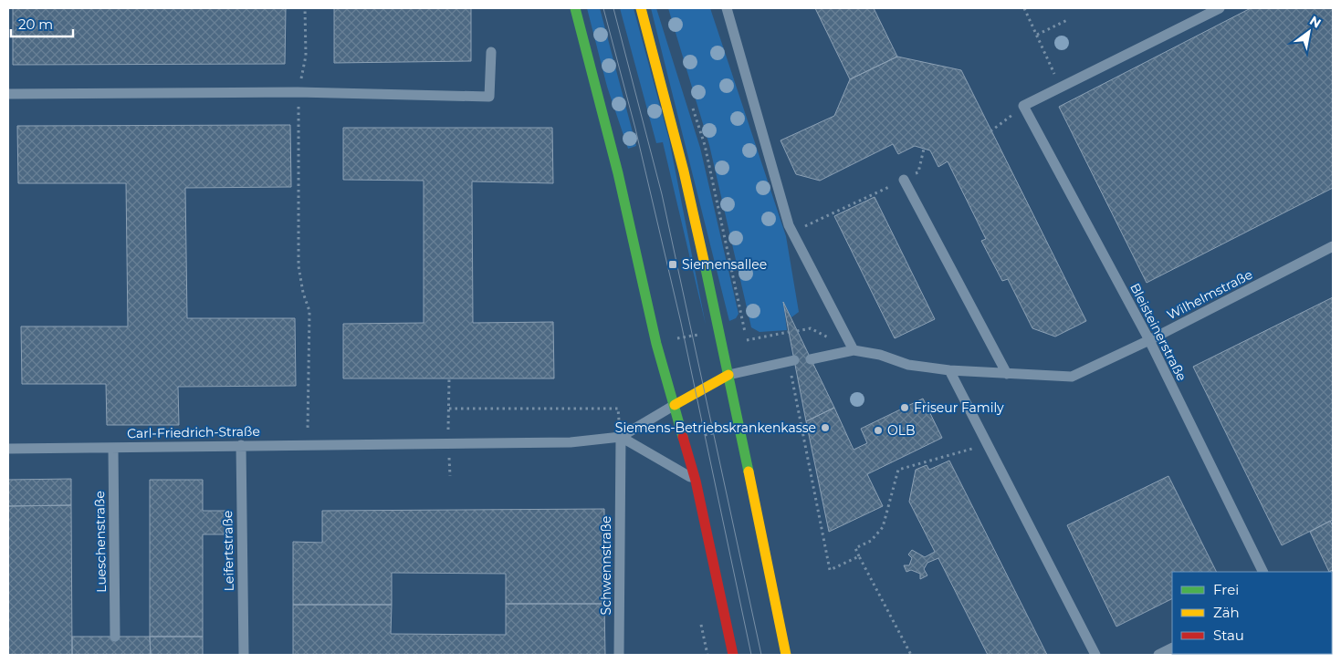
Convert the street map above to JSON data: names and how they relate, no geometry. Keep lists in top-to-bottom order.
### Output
{
  "streets": {
    "lane": [
      "Wilhelmstraße",
      "Bleisteinerstraße",
      "Carl-Friedrich-Straße",
      "Lueschenstraße",
      "Leifertstraße",
      "Schwennstraße"
    ]
  },
  "crossings": [
    ["Wilhelmstraße", "Bleisteinerstraße"],
    ["Carl-Friedrich-Straße", "Lueschenstraße"],
    ["Carl-Friedrich-Straße", "Leifertstraße"],
    ["Carl-Friedrich-Straße", "Schwennstraße"]
  ],
  "places": {
    "transit": ["Siemensallee"],
    "other": ["Friseur Family", "Siemens-Betriebskrankenkasse", "OLB"]
  },
  "legend": ["Frei", "Zäh", "Stau"],
  "scale_bar": "20 m",
  "north": "top right"
}
